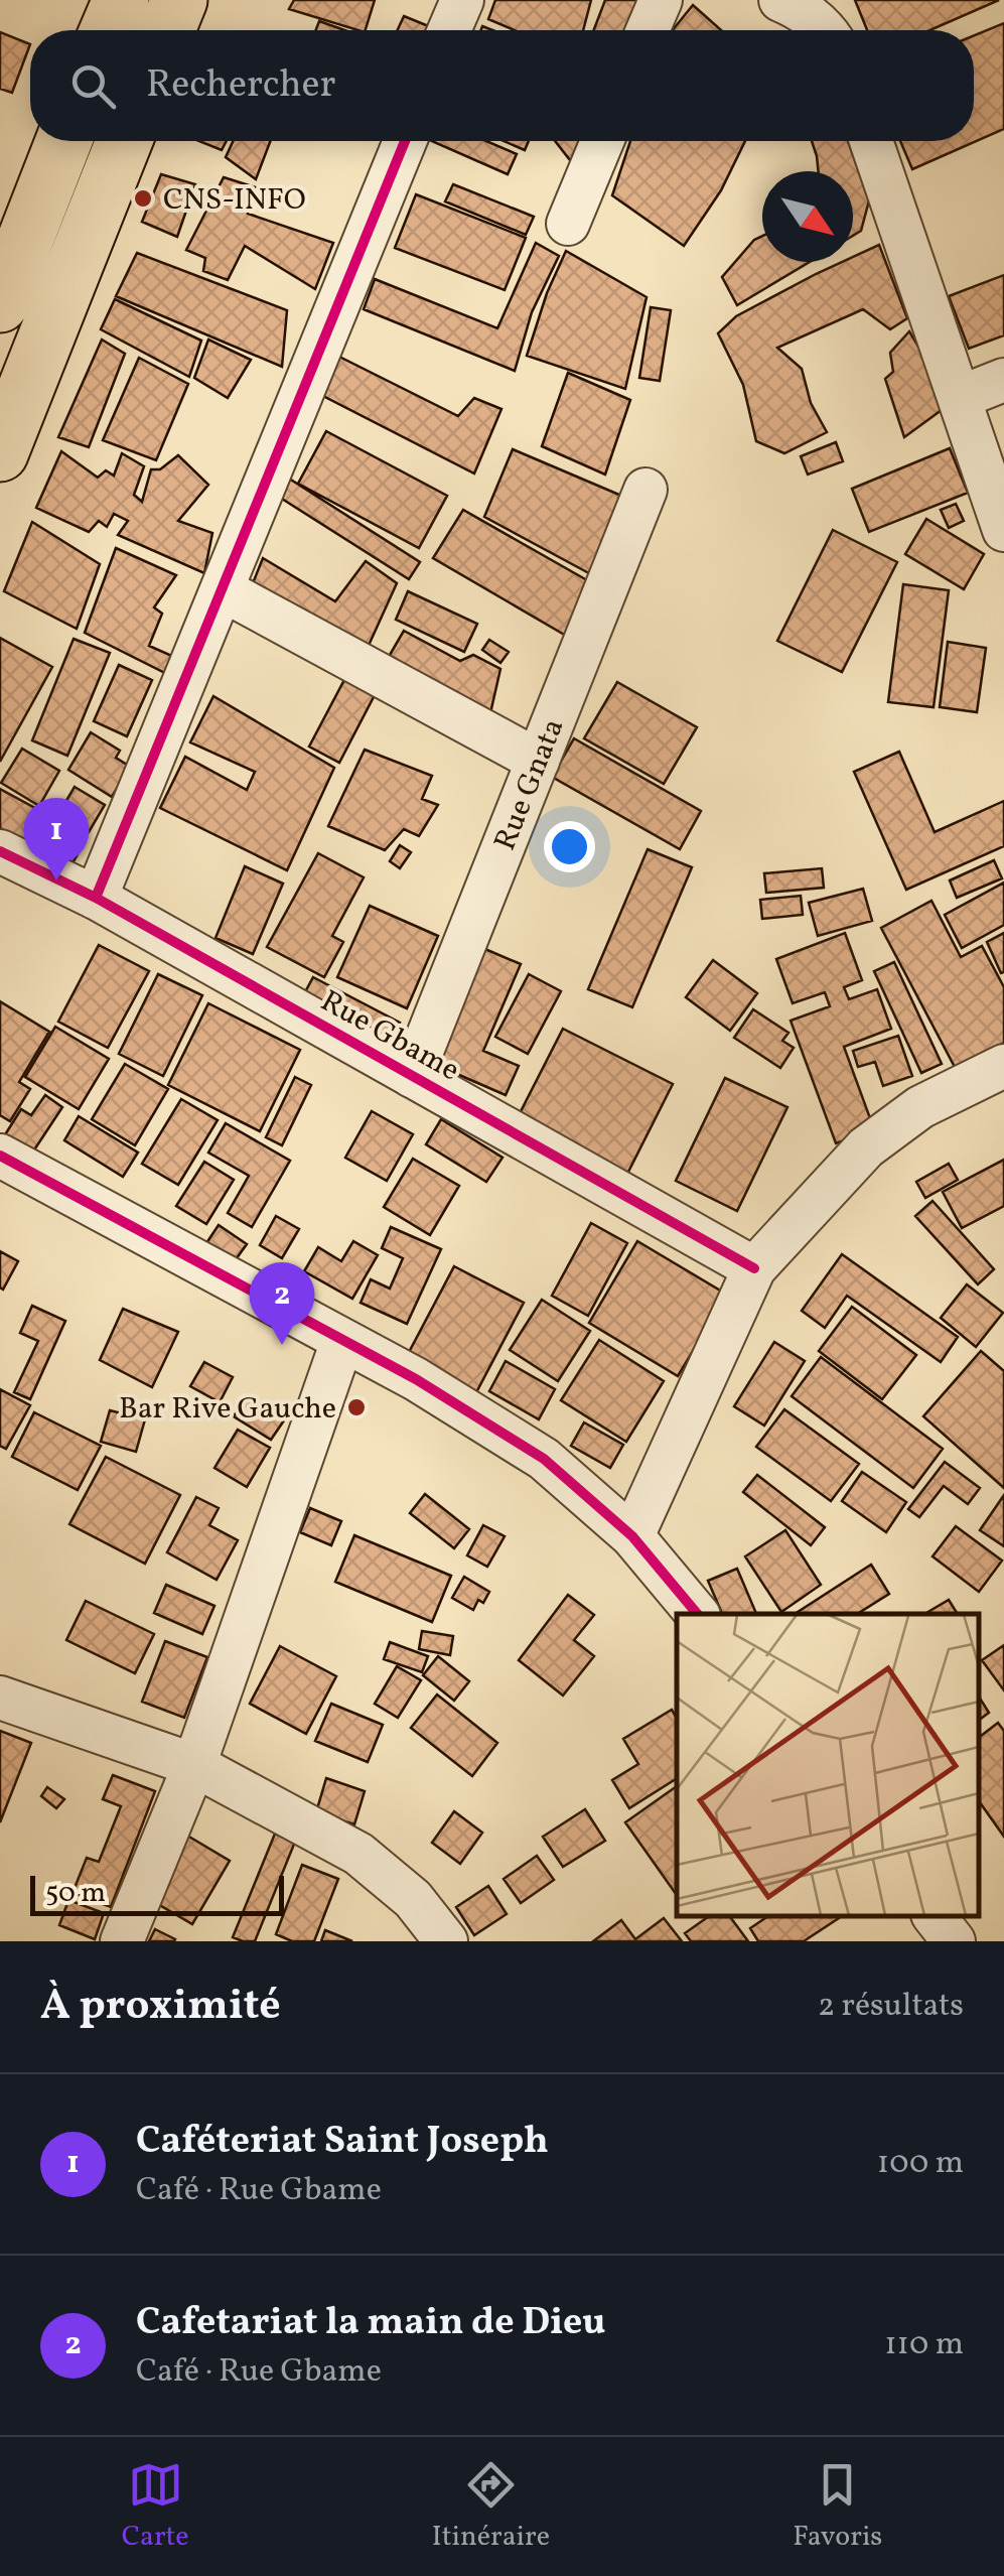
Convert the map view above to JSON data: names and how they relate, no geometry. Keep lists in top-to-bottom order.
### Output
{
  "streets": {
    "street": ["Rue Gnata", "Rue Gbame"]
  },
  "crossings": [
    ["Rue Gnata", "Rue Gbame"]
  ],
  "places": ["CNS-INFO", "Bar Rive Gauche"],
  "scale_bar": "50 m",
  "north": "bottom right",
  "page": {
    "search": "Rechercher",
    "pins": ["1", "2"],
    "scale": "50 m",
    "heading": ["À proximité", "2 résultats"],
    "list": [
      {
        "mark": "1",
        "name": "Caféteriat Saint Joseph",
        "note": "Café · Rue Gbame",
        "value": "100 m"
      },
      {
        "mark": "2",
        "name": "Cafetariat la main de Dieu",
        "note": "Café · Rue Gbame",
        "value": "110 m"
      }
    ],
    "nav": ["Carte", "Itinéraire", "Favoris"]
  }
}
